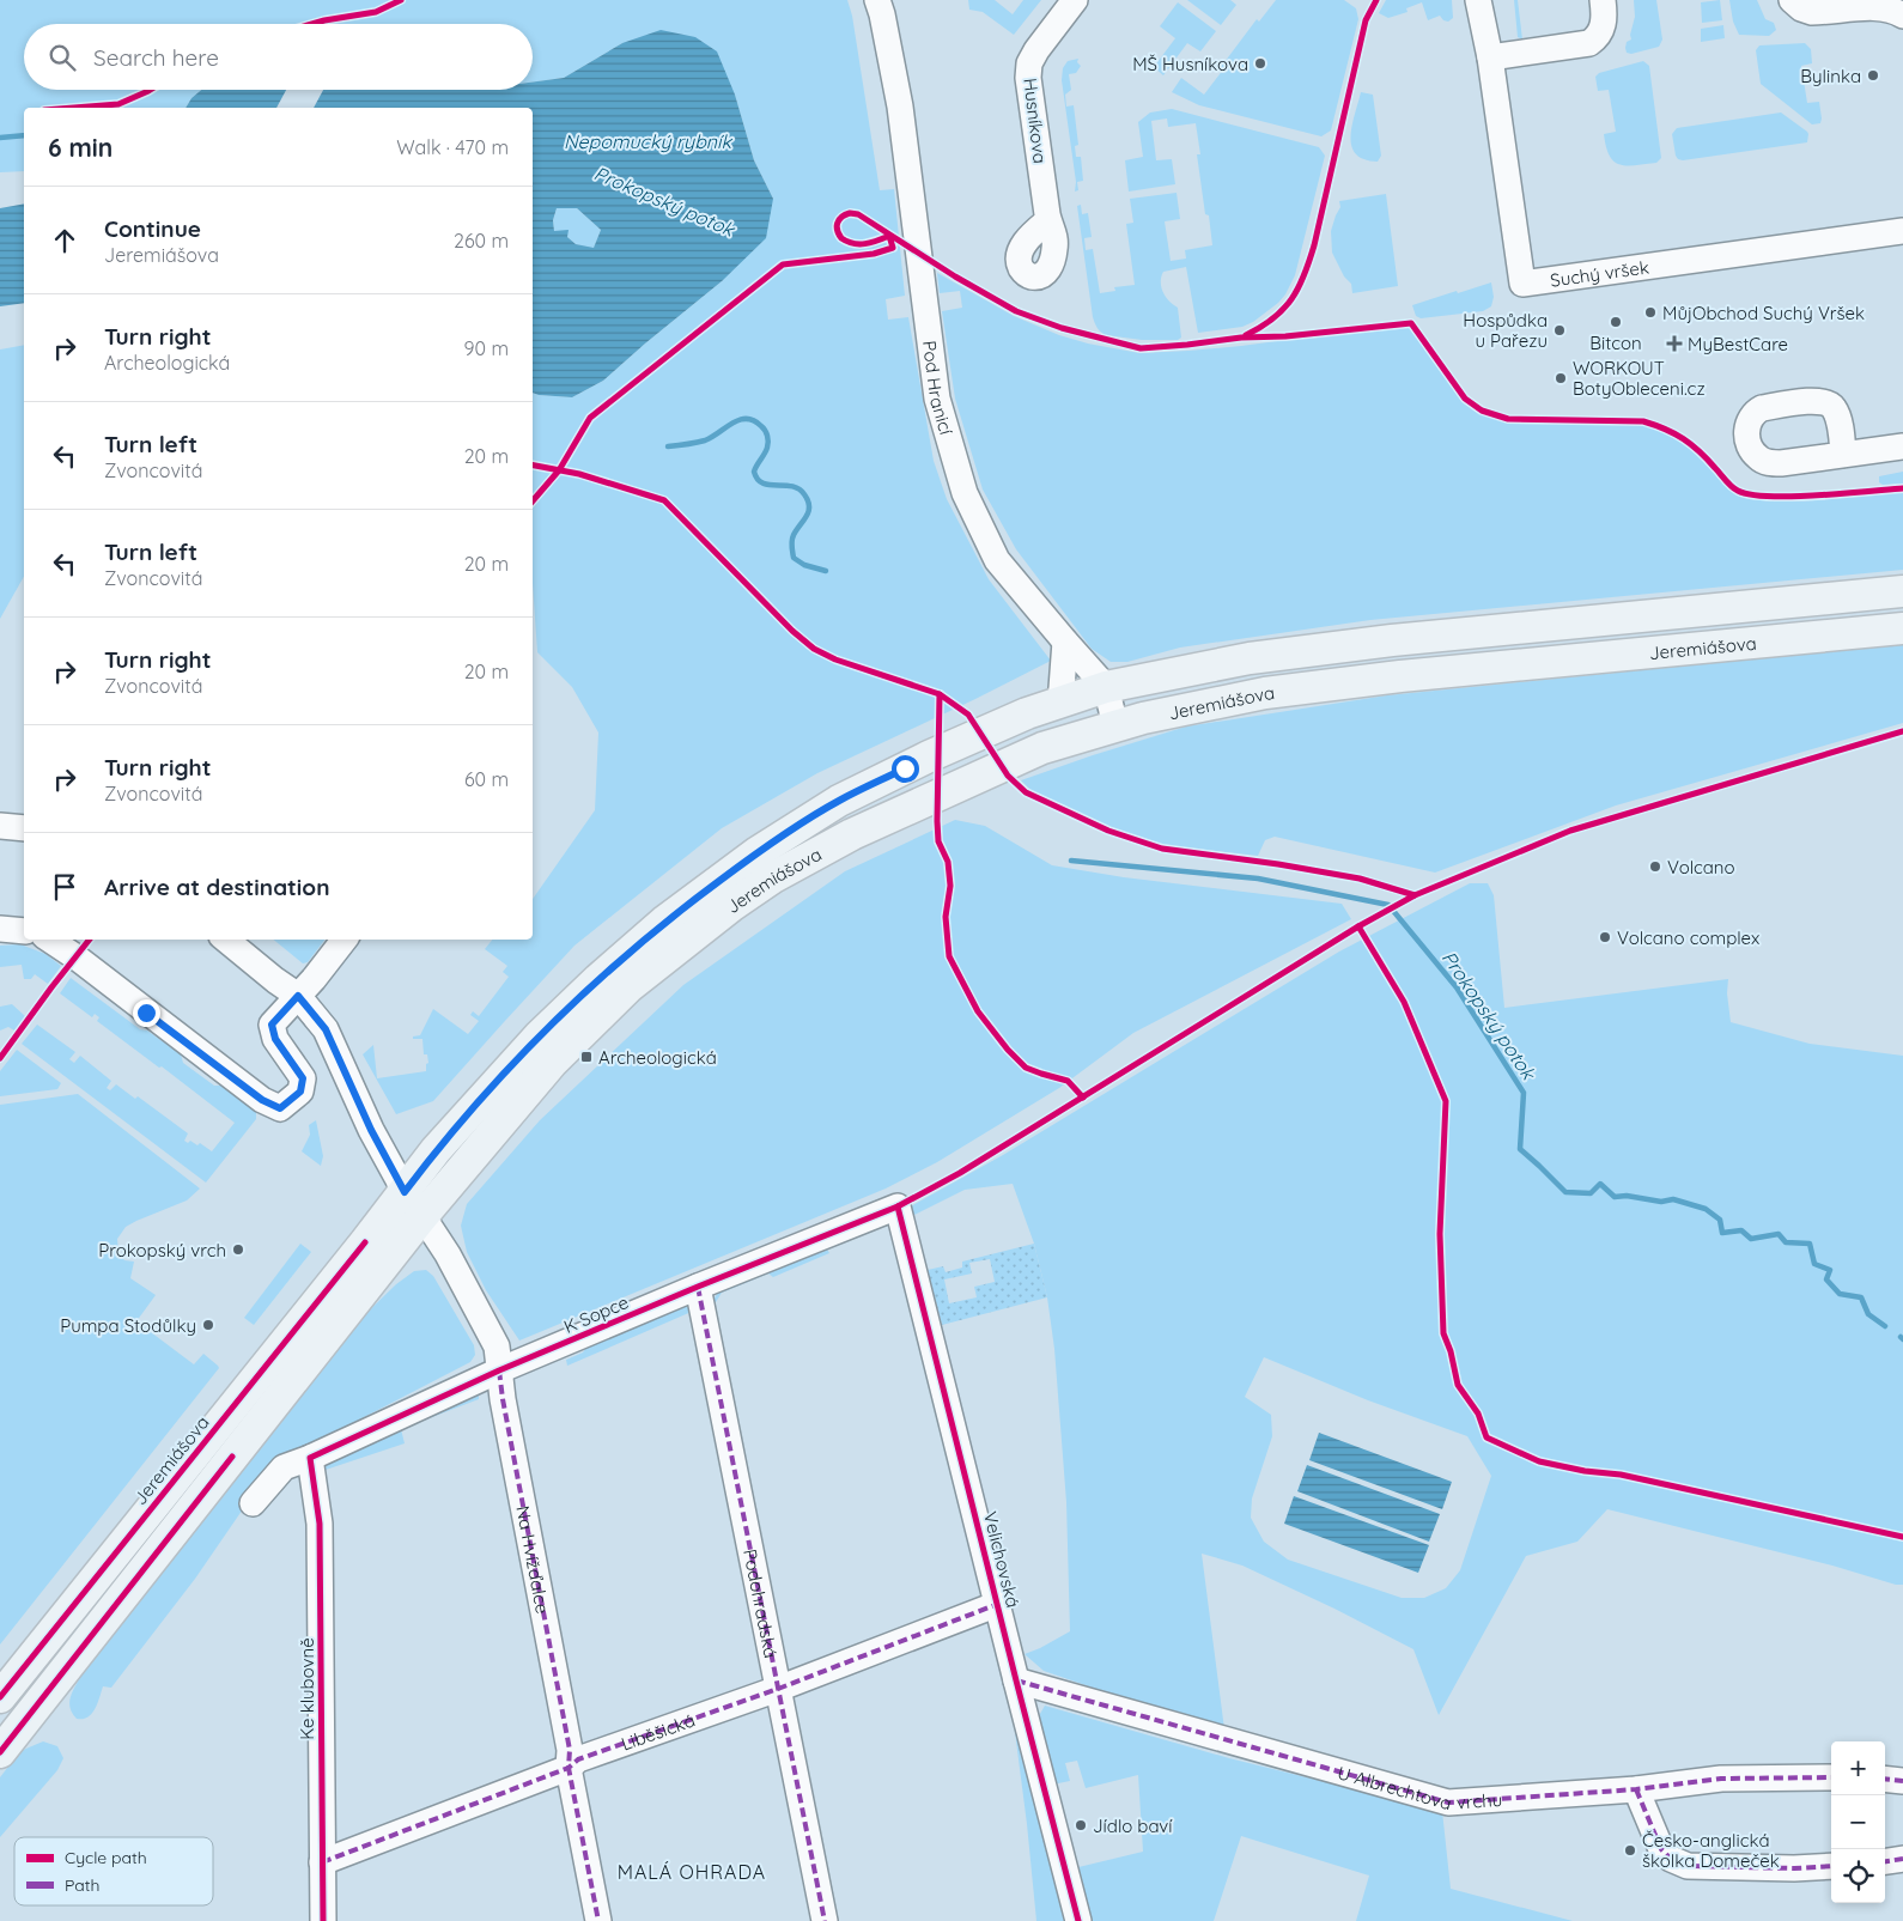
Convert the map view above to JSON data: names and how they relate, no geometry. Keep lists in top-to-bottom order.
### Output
{
  "streets": {
    "main road": ["Jeremiášova"],
    "street": [
      "Husníkova",
      "Suchý vršek",
      "Pod Hranicí",
      "K Sopce",
      "Velichovská",
      "Na Hvížďalce",
      "Podohradská",
      "Ke klubovně",
      "Liběšická",
      "U Albrechtova vrchu"
    ]
  },
  "crossings": [
    ["Pod Hranicí", "Jeremiášova"],
    ["Jeremiášova", "Na Hvížďalce"],
    ["K Sopce", "Velichovská"],
    ["K Sopce", "Na Hvížďalce"],
    ["K Sopce", "Podohradská"],
    ["K Sopce", "Ke klubovně"],
    ["Velichovská", "Liběšická"],
    ["Velichovská", "U Albrechtova vrchu"],
    ["Na Hvížďalce", "Liběšická"],
    ["Podohradská", "Liběšická"],
    ["Ke klubovně", "Liběšická"]
  ],
  "districts": ["MALÁ OHRADA"],
  "water": ["Nepomucký rybník", "Prokopský potok"],
  "places": {
    "other": [
      "MŠ Husníkova",
      "Bylinka",
      "MůjObchod Suchý Vršek",
      "Bitcon",
      "Hospůdka u Pařezu",
      "WORKOUT BotyObleceni.cz",
      "Volcano",
      "Volcano complex",
      "Prokopský vrch",
      "Pumpa Stodůlky",
      "Jídlo baví",
      "Česko-anglická školka Domeček"
    ],
    "health": ["MyBestCare"],
    "transit": ["Archeologická"]
  },
  "legend": ["Cycle path", "Path"],
  "page": {
    "search": "Search here",
    "heading": ["6 min", "Walk · 470 m"],
    "list": [
      ["Continue", "Jeremiášova", "260 m"],
      ["Turn right", "Archeologická", "90 m"],
      ["Turn left", "Zvoncovitá", "20 m"],
      ["Turn left", "Zvoncovitá", "20 m"],
      ["Turn right", "Zvoncovitá", "20 m"],
      ["Turn right", "Zvoncovitá", "60 m"],
      "Arrive at destination"
    ],
    "map_buttons": ["+", "−"]
  }
}
